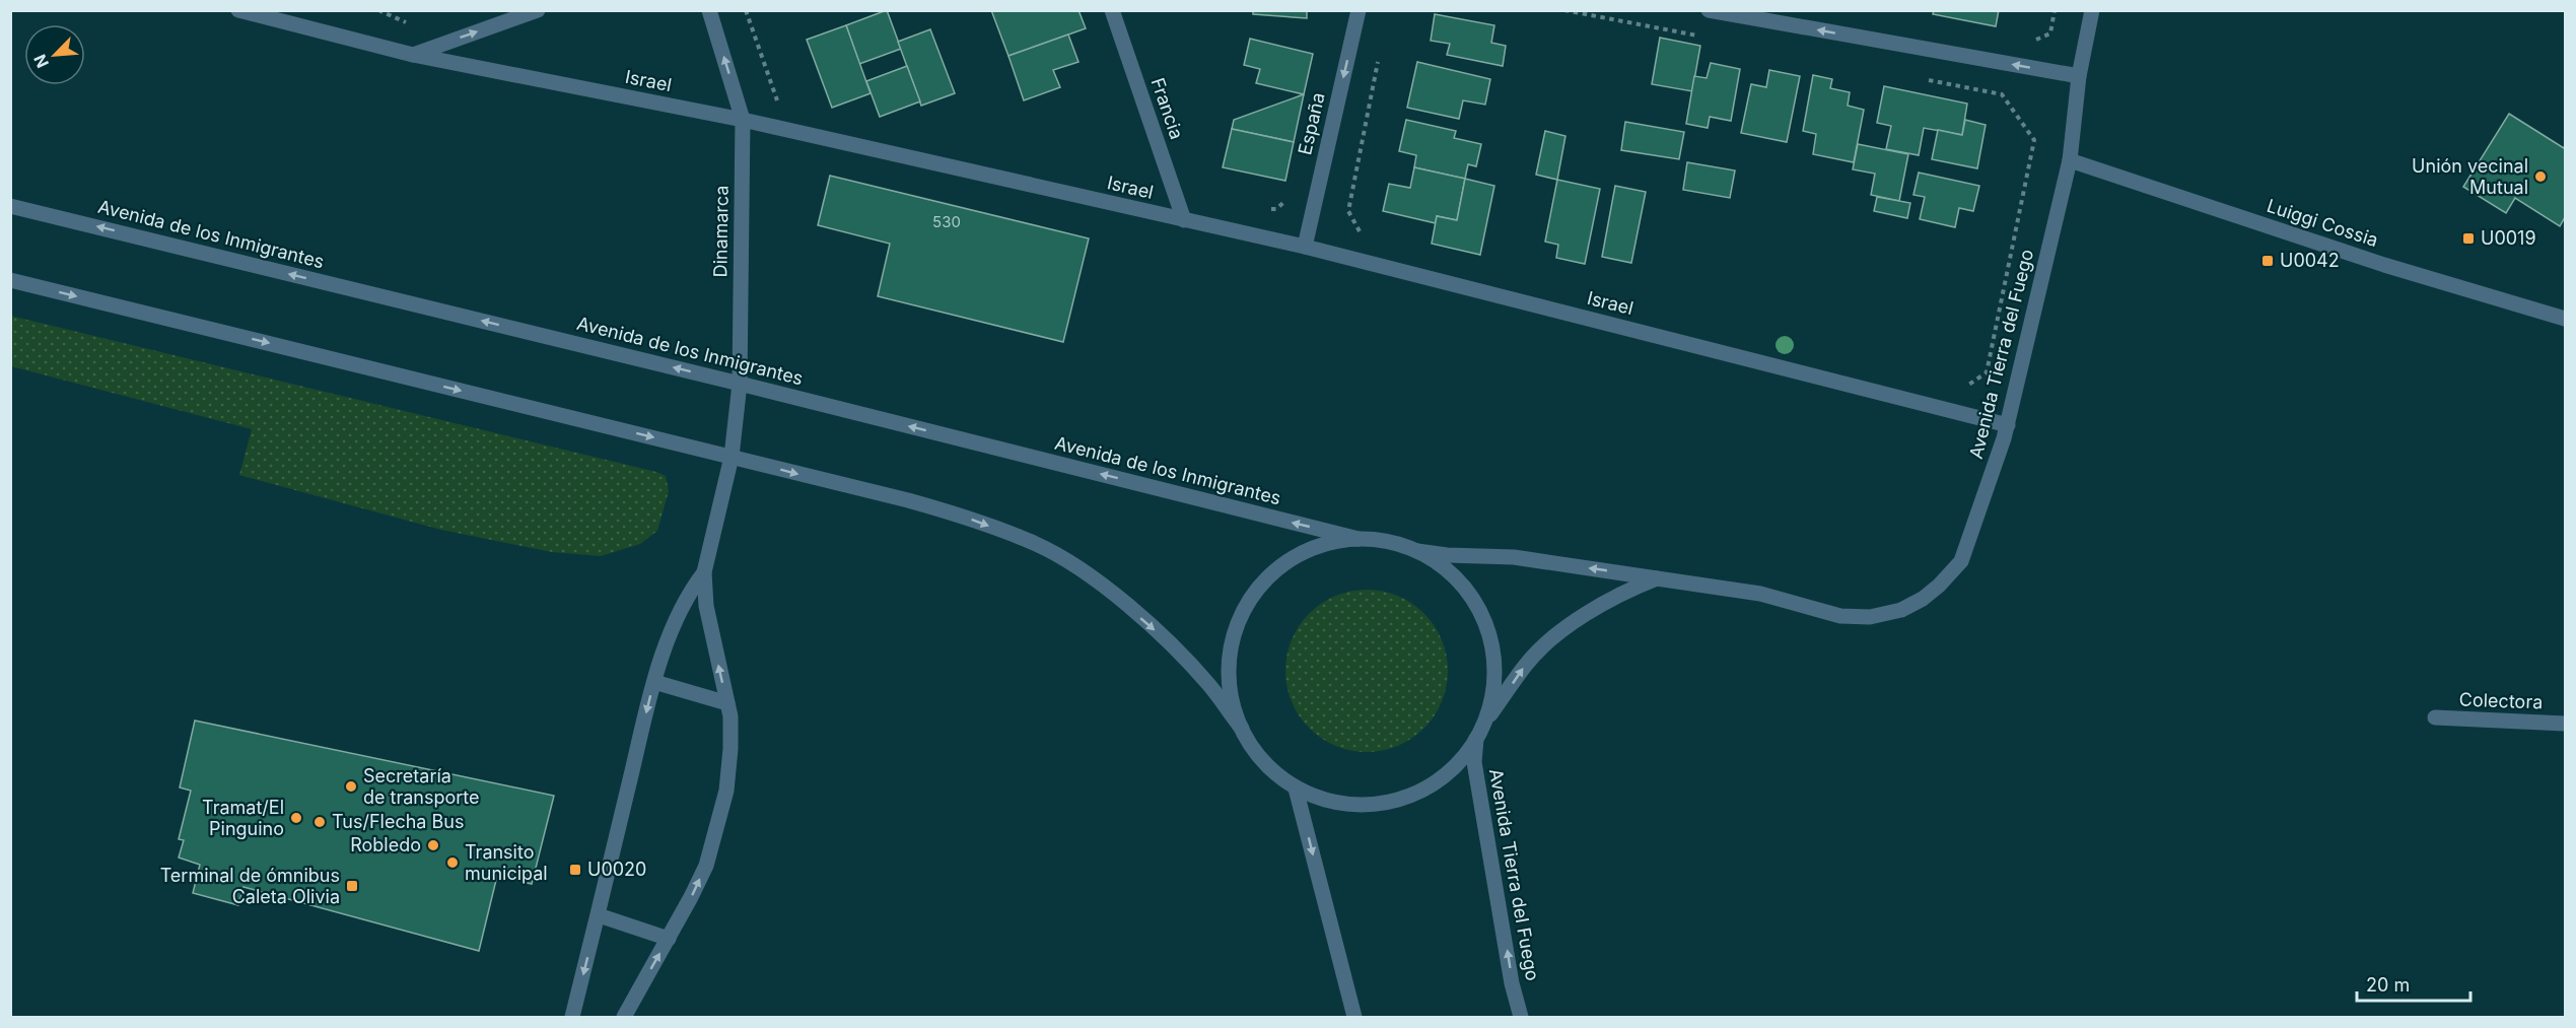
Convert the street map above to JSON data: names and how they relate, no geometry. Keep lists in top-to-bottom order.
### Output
{
  "streets": {
    "street": [
      "Israel",
      "Francia",
      "España",
      "Luiggi Cossia",
      "Dinamarca",
      "Avenida de los Inmigrantes",
      "Avenida Tierra del Fuego",
      "Colectora"
    ]
  },
  "crossings": [
    ["Israel", "Francia"],
    ["Israel", "España"],
    ["Israel", "Dinamarca"],
    ["Israel", "Avenida Tierra del Fuego"],
    ["Luiggi Cossia", "Avenida Tierra del Fuego"],
    ["Dinamarca", "Avenida de los Inmigrantes"]
  ],
  "one_way": ["España"],
  "places": {
    "other": [
      "Unión vecinal Mutual",
      "Secretaría de transporte",
      "Tramat/El Pinguino",
      "Tus/Flecha Bus",
      "Robledo",
      "Transito municipal"
    ],
    "transit": [
      "U0019",
      "U0042",
      "U0020",
      "Terminal de ómnibus Caleta Olivia"
    ]
  },
  "house_numbers": ["530"],
  "scale_bar": "20 m",
  "north": "bottom left"
}
